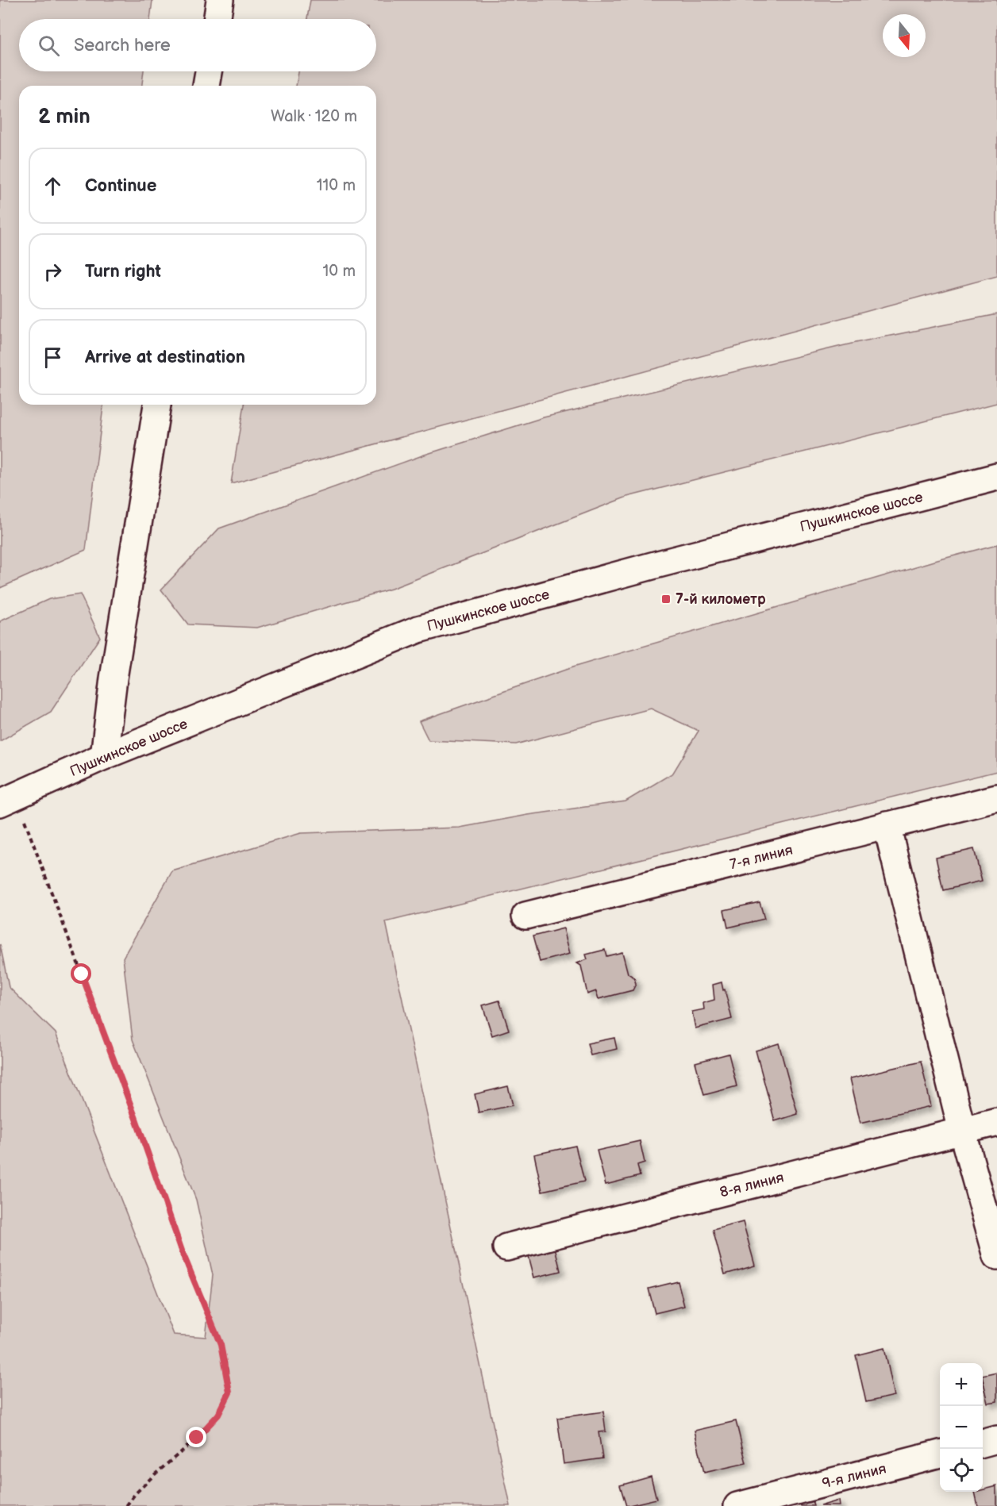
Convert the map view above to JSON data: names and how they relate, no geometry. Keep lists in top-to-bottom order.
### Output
{
  "streets": {
    "street": [
      "Пушкинское шоссе",
      "7-я линия",
      "8-я линия",
      "9-я линия"
    ]
  },
  "places": {
    "transit": ["7-й километр"]
  },
  "north": "bottom",
  "page": {
    "search": "Search here",
    "heading": ["2 min", "Walk · 120 m"],
    "list": [
      ["Continue", "110 m"],
      ["Turn right", "10 m"],
      "Arrive at destination"
    ],
    "map_buttons": ["+", "−"]
  }
}
